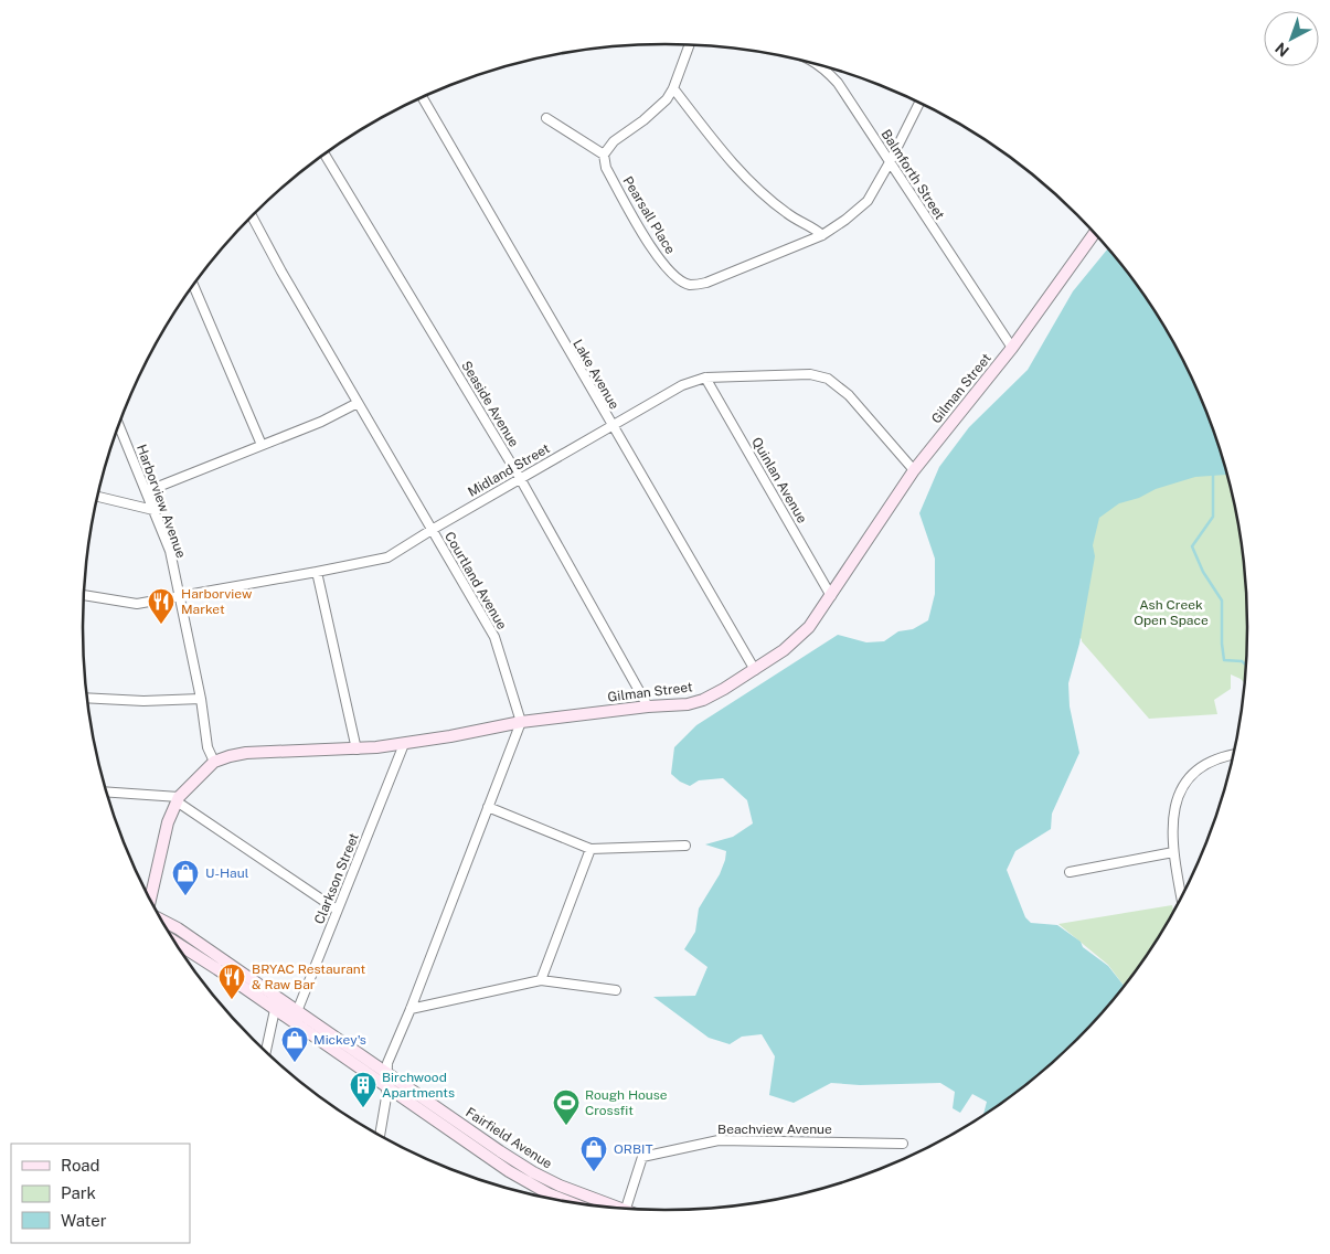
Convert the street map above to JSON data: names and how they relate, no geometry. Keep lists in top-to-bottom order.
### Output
{
  "streets": {
    "street": [
      "Balmforth Street",
      "Pearsall Place",
      "Lake Avenue",
      "Gilman Street",
      "Seaside Avenue",
      "Midland Street",
      "Quinlan Avenue",
      "Harborview Avenue",
      "Courtland Avenue",
      "Clarkson Street",
      "Beachview Avenue",
      "Fairfield Avenue"
    ]
  },
  "crossings": [
    ["Balmforth Street", "Pearsall Place"],
    ["Balmforth Street", "Gilman Street"],
    ["Lake Avenue", "Gilman Street"],
    ["Lake Avenue", "Midland Street"],
    ["Gilman Street", "Seaside Avenue"],
    ["Gilman Street", "Midland Street"],
    ["Gilman Street", "Quinlan Avenue"],
    ["Gilman Street", "Harborview Avenue"],
    ["Gilman Street", "Courtland Avenue"],
    ["Gilman Street", "Clarkson Street"],
    ["Seaside Avenue", "Midland Street"],
    ["Midland Street", "Quinlan Avenue"],
    ["Midland Street", "Harborview Avenue"],
    ["Midland Street", "Courtland Avenue"],
    ["Clarkson Street", "Fairfield Avenue"]
  ],
  "parks": ["Ash Creek Open Space"],
  "places": {
    "restaurant": ["Harborview Market", "BRYAC Restaurant & Raw Bar"],
    "shop": ["U-Haul", "Mickey's", "ORBIT"],
    "building": ["Birchwood Apartments"],
    "sports": ["Rough House Crossfit"]
  },
  "legend": ["Road", "Park", "Water"],
  "north": "bottom left"
}
